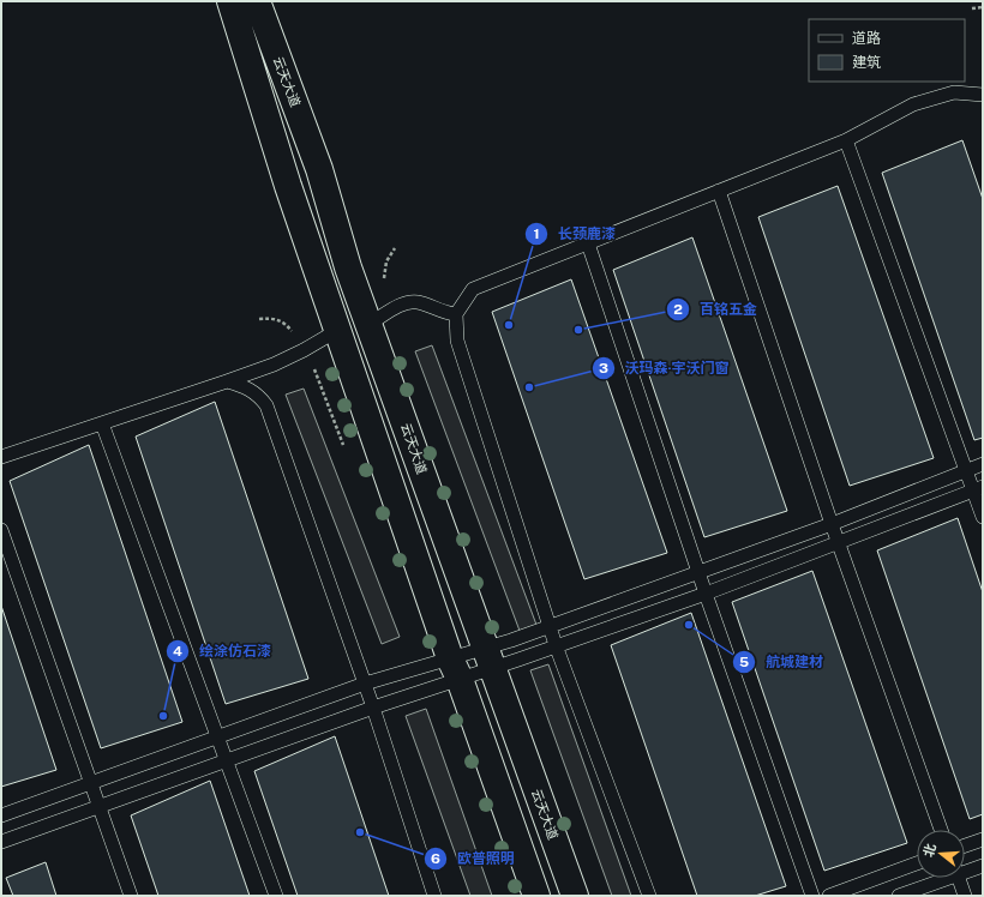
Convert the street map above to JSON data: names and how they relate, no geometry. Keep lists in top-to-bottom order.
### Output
{
  "streets": {
    "main road": ["云天大道"]
  },
  "places": [
    "长颈鹿漆",
    "百铭五金",
    "沃玛森·宇沃门窗",
    "航城建材",
    "绘涂仿石漆",
    "欧普照明"
  ],
  "legend": ["道路", "建筑"],
  "north": "left"
}
